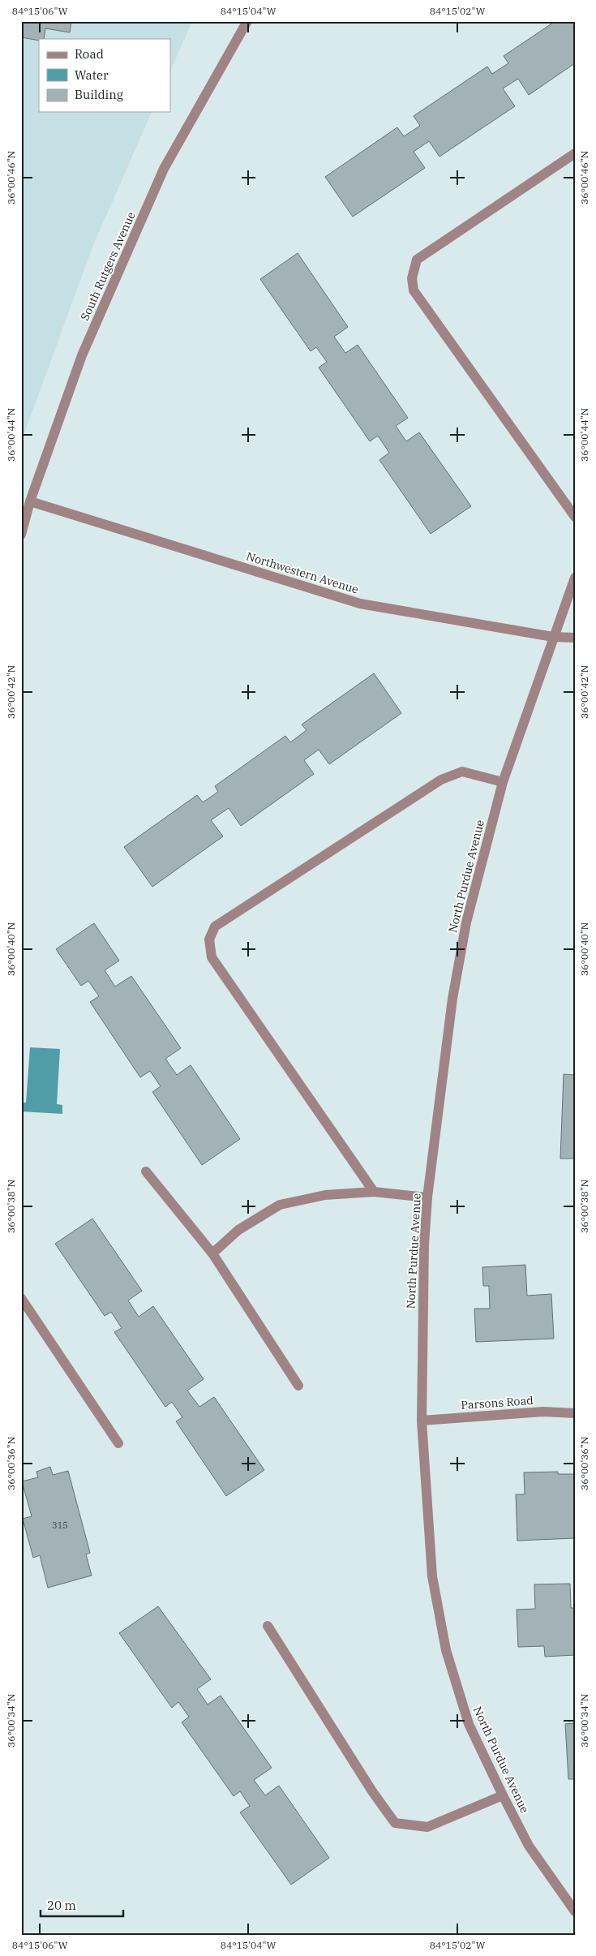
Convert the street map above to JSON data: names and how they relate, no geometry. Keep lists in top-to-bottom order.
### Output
{
  "streets": {
    "street": [
      "South Rutgers Avenue",
      "Northwestern Avenue",
      "North Purdue Avenue",
      "Parsons Road"
    ]
  },
  "crossings": [
    ["South Rutgers Avenue", "Northwestern Avenue"],
    ["Northwestern Avenue", "North Purdue Avenue"],
    ["North Purdue Avenue", "Parsons Road"]
  ],
  "house_numbers": ["315"],
  "legend": ["Road", "Water", "Building"],
  "scale_bar": "20 m",
  "coordinates": [
    "84°15'06\"W",
    "84°15'04\"W",
    "84°15'02\"W",
    "36°00'46\"N",
    "36°00'44\"N",
    "36°00'42\"N",
    "36°00'40\"N",
    "36°00'38\"N",
    "36°00'36\"N",
    "36°00'34\"N"
  ]
}
